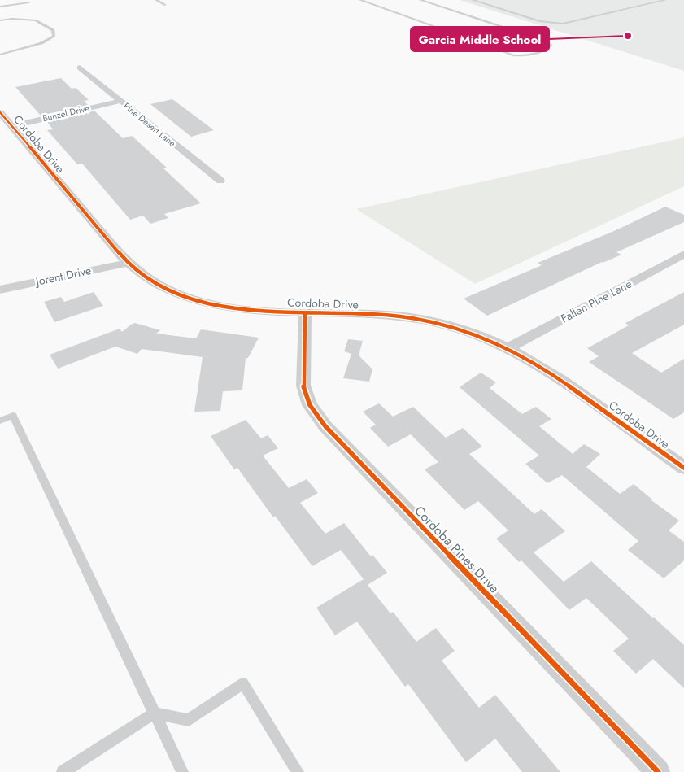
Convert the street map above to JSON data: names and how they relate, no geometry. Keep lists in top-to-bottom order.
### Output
{
  "streets": {
    "street": [
      "Bunzel Drive",
      "Pine Desert Lane",
      "Cordoba Drive",
      "Jorent Drive",
      "Fallen Pine Lane",
      "Cordoba Pines Drive"
    ]
  },
  "crossings": [
    ["Bunzel Drive", "Pine Desert Lane"],
    ["Bunzel Drive", "Cordoba Drive"],
    ["Cordoba Drive", "Jorent Drive"],
    ["Cordoba Drive", "Fallen Pine Lane"],
    ["Cordoba Drive", "Cordoba Pines Drive"]
  ],
  "places": ["Garcia Middle School"]
}
